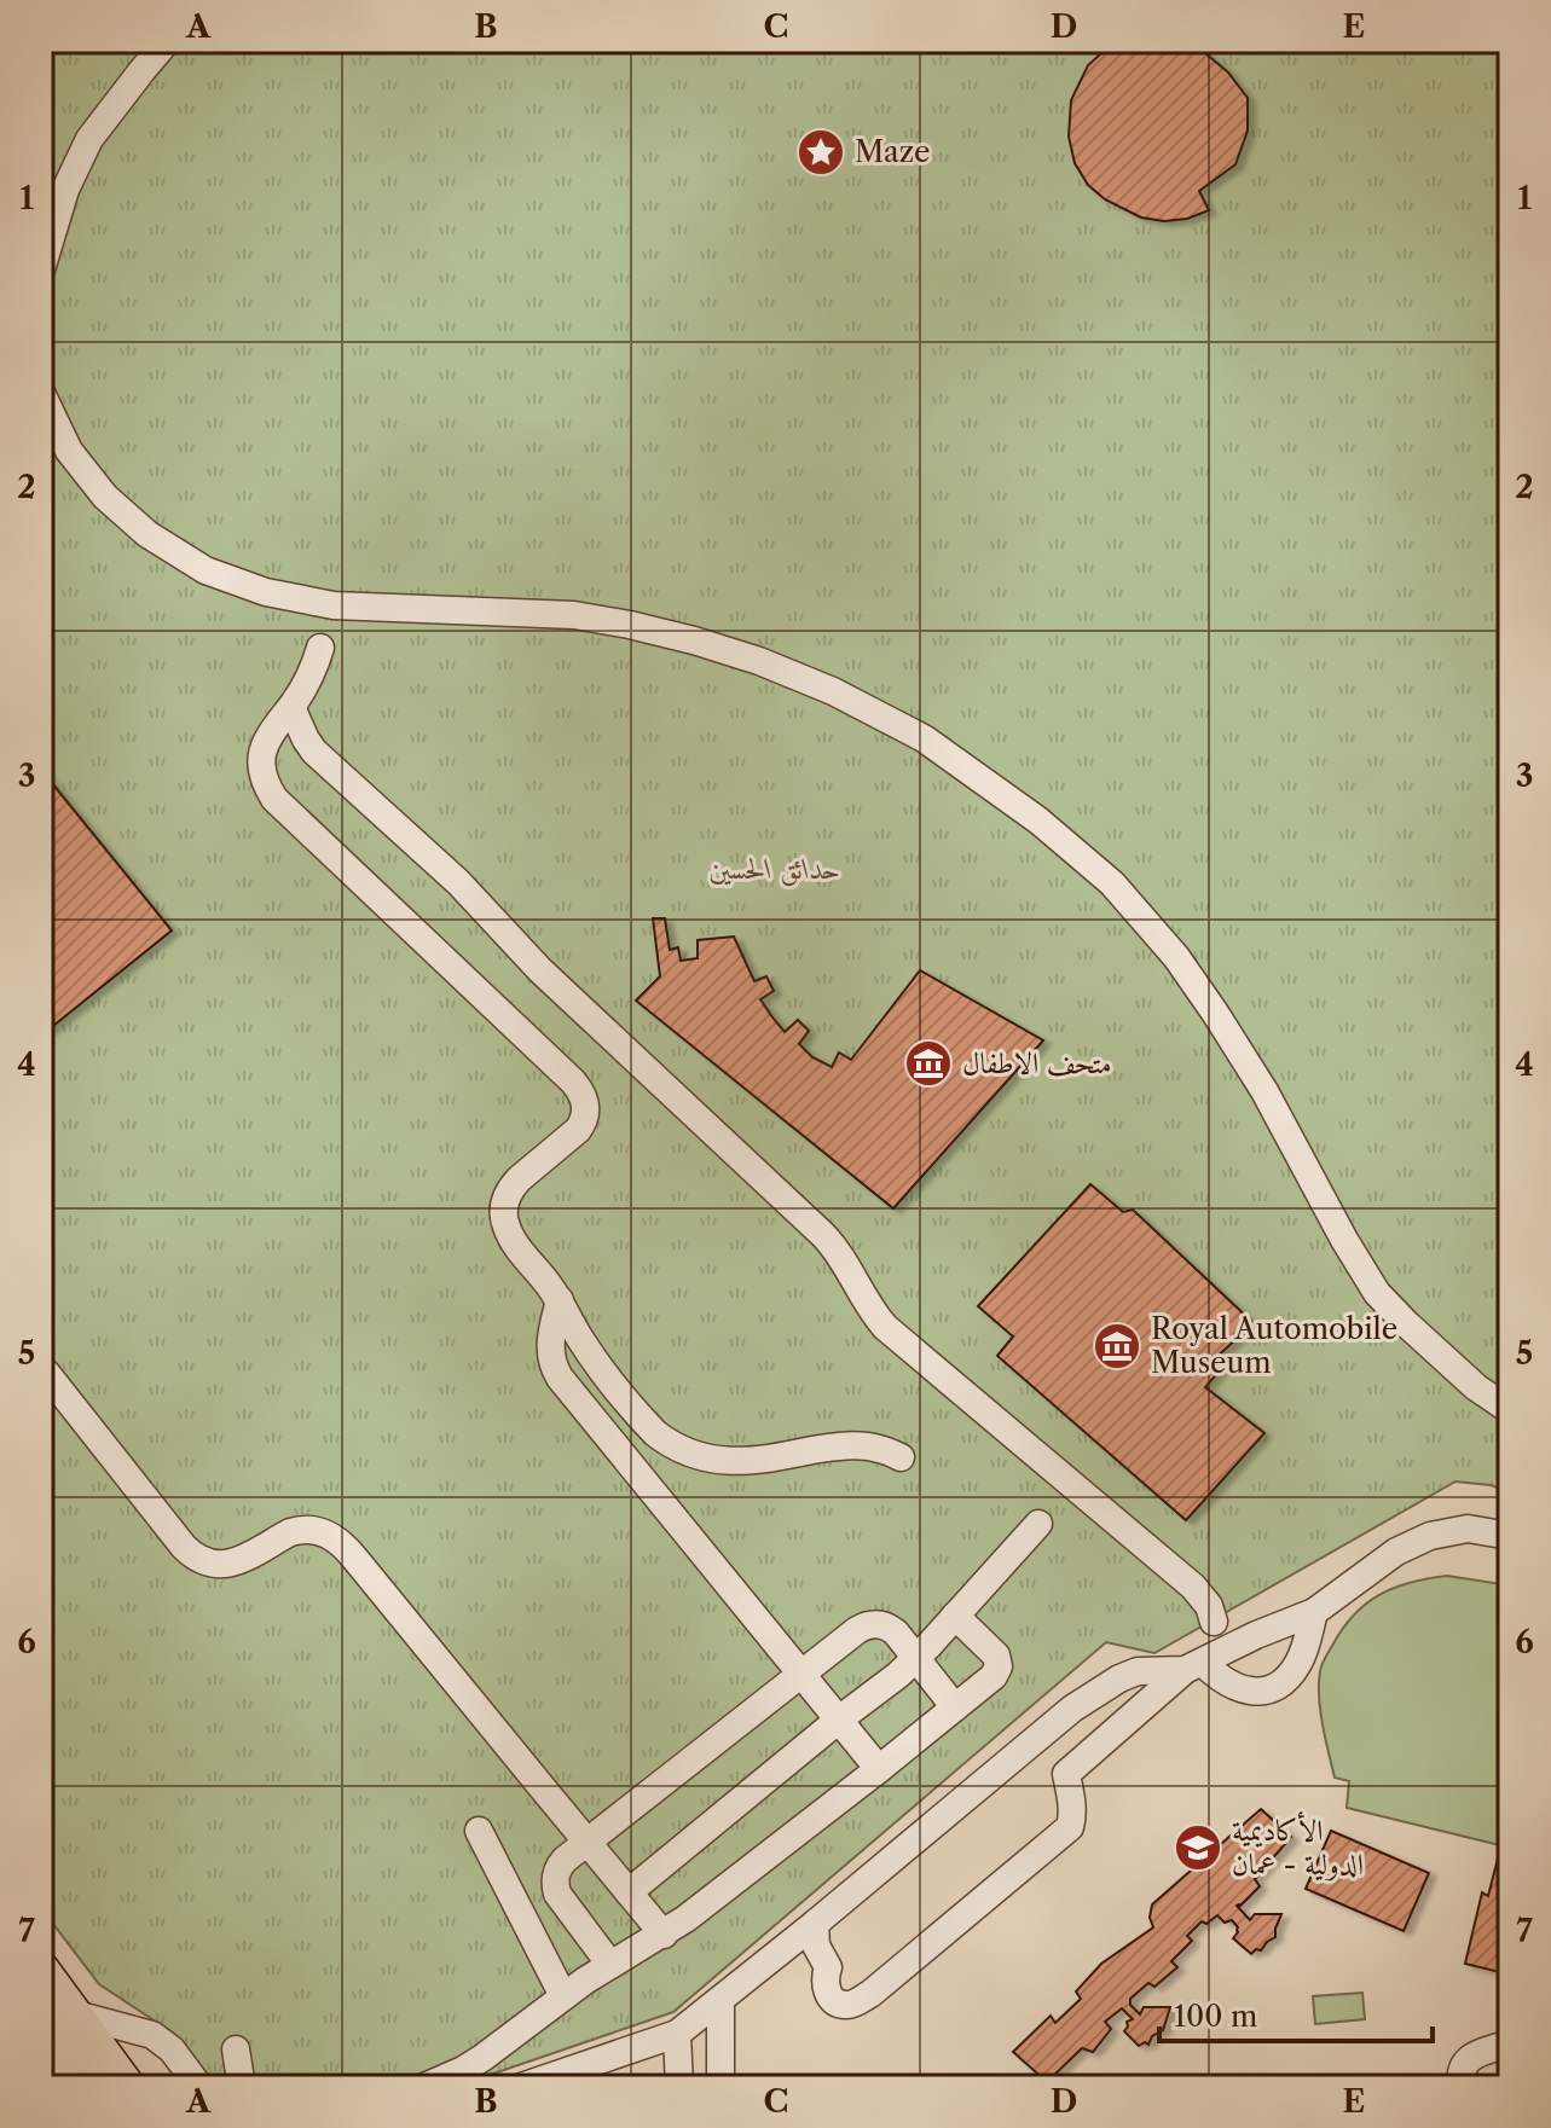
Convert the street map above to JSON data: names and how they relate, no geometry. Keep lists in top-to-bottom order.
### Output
{
  "parks": ["حدائق الحسين"],
  "places": {
    "place": ["Maze"],
    "museum": ["متحف الاطفال", "Royal Automobile Museum"],
    "school or university": ["الأكاديمية الدولية - عمان"]
  },
  "scale_bar": "100 m",
  "grid": {
    "columns": [
      "A",
      "B",
      "C",
      "D",
      "E"
    ],
    "rows": [
      "1",
      "2",
      "3",
      "4",
      "5",
      "6",
      "7"
    ]
  }
}
